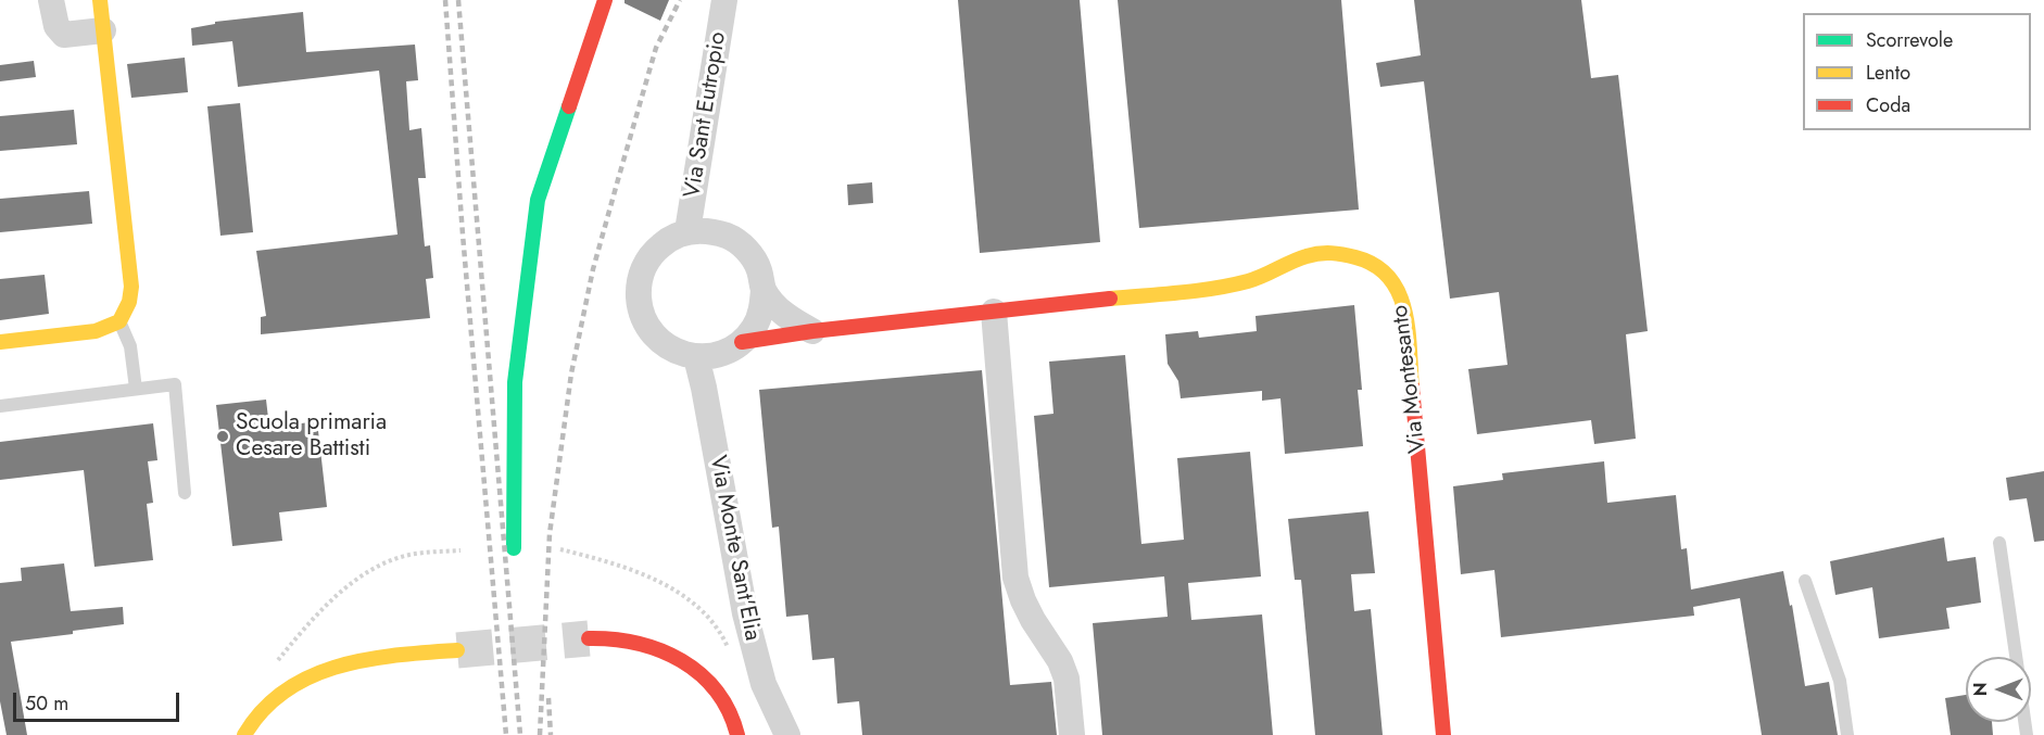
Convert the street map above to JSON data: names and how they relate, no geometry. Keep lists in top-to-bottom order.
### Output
{
  "streets": {
    "street": ["Via Sant Eutropio", "Via Montesanto", "Via Monte Sant'Elia"]
  },
  "crossings": [
    ["Via Sant Eutropio", "Via Montesanto"],
    ["Via Sant Eutropio", "Via Monte Sant'Elia"],
    ["Via Montesanto", "Via Monte Sant'Elia"]
  ],
  "places": ["Scuola primaria Cesare Battisti"],
  "legend": ["Scorrevole", "Lento", "Coda"],
  "scale_bar": "50 m",
  "north": "left"
}
